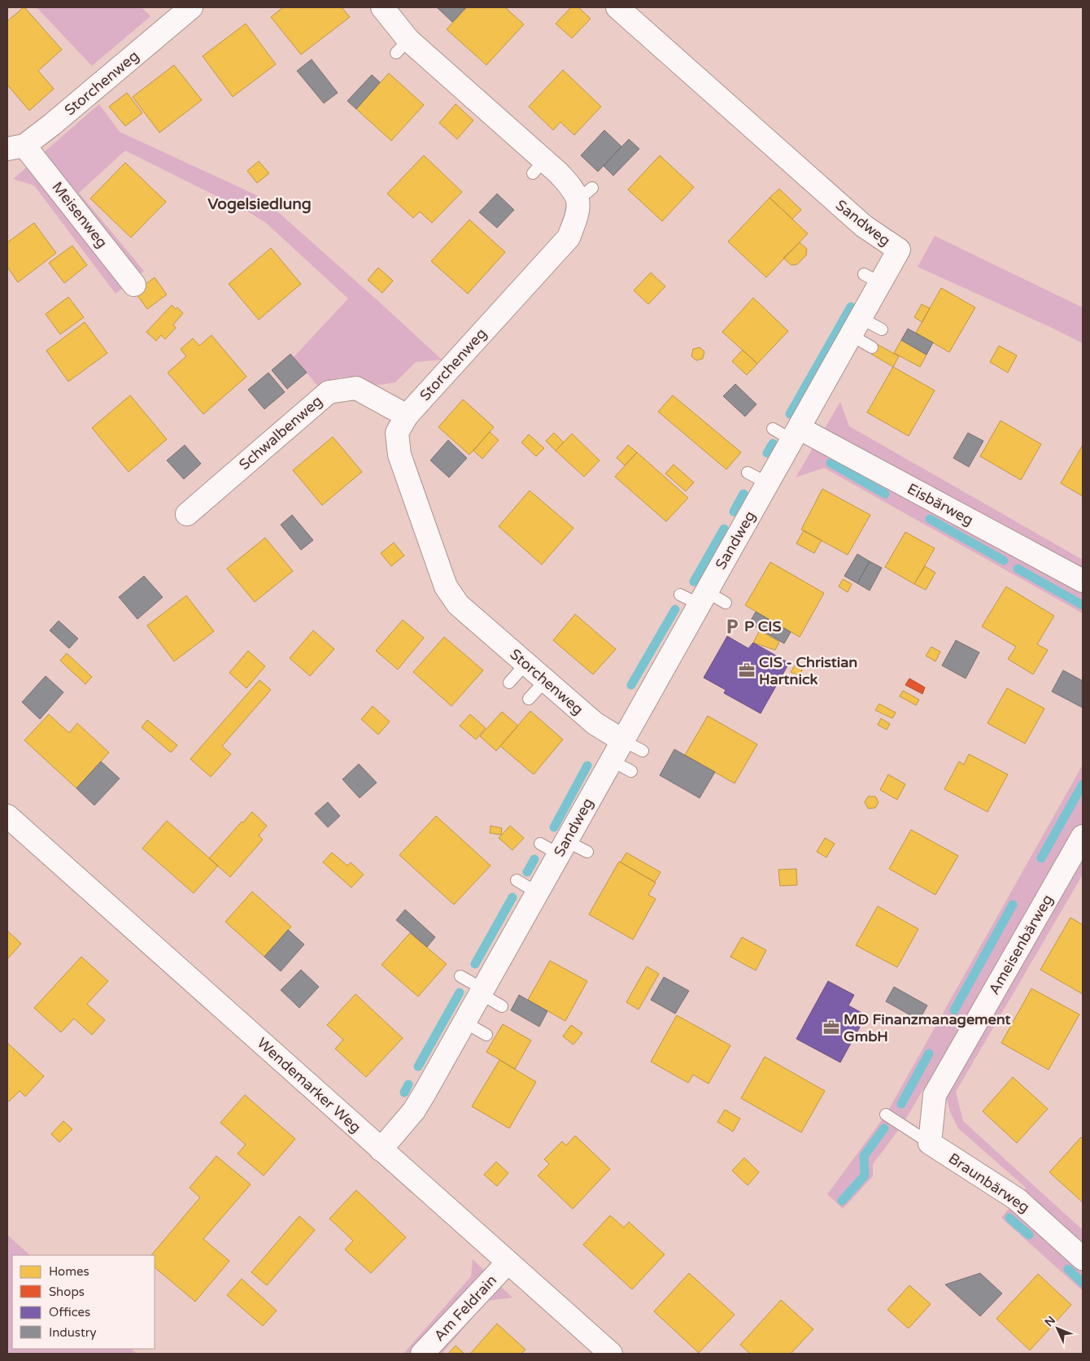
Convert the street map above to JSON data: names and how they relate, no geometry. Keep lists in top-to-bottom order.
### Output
{
  "streets": {
    "street": [
      "Storchenweg",
      "Meisenweg",
      "Sandweg",
      "Schwalbenweg",
      "Eisbärweg",
      "Ameisenbärweg",
      "Wendemarker Weg",
      "Braunbärweg",
      "Am Feldrain"
    ]
  },
  "crossings": [
    ["Storchenweg", "Meisenweg"],
    ["Storchenweg", "Sandweg"],
    ["Storchenweg", "Schwalbenweg"],
    ["Sandweg", "Eisbärweg"],
    ["Sandweg", "Wendemarker Weg"],
    ["Ameisenbärweg", "Braunbärweg"],
    ["Wendemarker Weg", "Am Feldrain"]
  ],
  "districts": ["Vogelsiedlung"],
  "places": {
    "parking": ["P CIS"],
    "office": ["CIS - Christian Hartnick", "MD Finanzmanagement GmbH"]
  },
  "legend": [
    "Homes",
    "Shops",
    "Offices",
    "Industry"
  ],
  "north": "top left"
}
